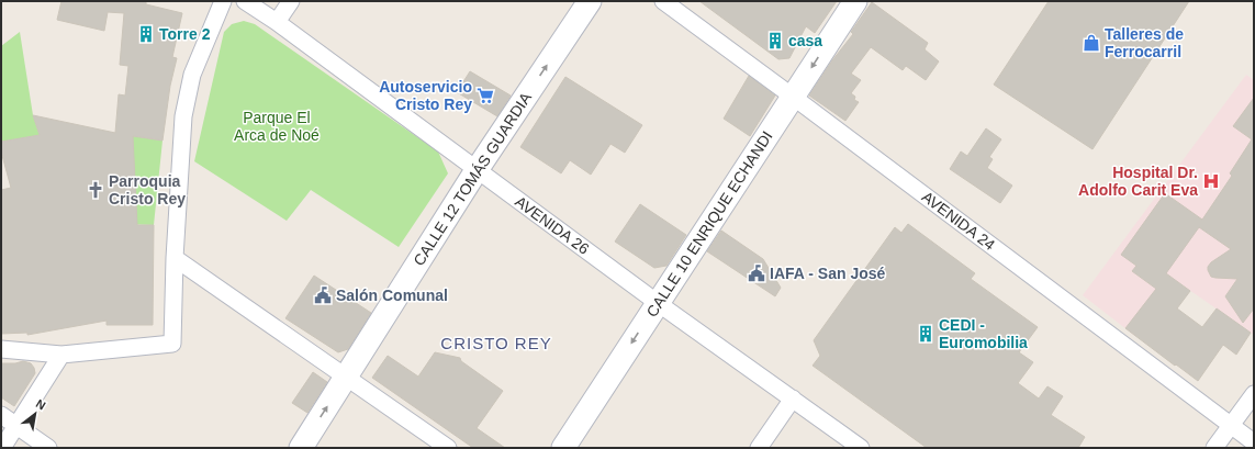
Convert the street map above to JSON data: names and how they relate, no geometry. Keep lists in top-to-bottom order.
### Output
{
  "streets": {
    "street": [
      "CALLE 12 TOMÁS GUARDIA",
      "AVENIDA 24",
      "CALLE 10 ENRIQUE ECHANDI",
      "AVENIDA 26"
    ]
  },
  "crossings": [
    ["CALLE 12 TOMÁS GUARDIA", "AVENIDA 26"],
    ["AVENIDA 24", "CALLE 10 ENRIQUE ECHANDI"],
    ["CALLE 10 ENRIQUE ECHANDI", "AVENIDA 26"]
  ],
  "one_way": ["CALLE 12 TOMÁS GUARDIA", "CALLE 10 ENRIQUE ECHANDI"],
  "districts": ["CRISTO REY"],
  "parks": ["Parque El Arca de Noé"],
  "places": {
    "building": ["Torre 2", "casa", "CEDI - Euromobilia"],
    "shop": ["Talleres de Ferrocarril"],
    "supermarket": ["Autoservicio Cristo Rey"],
    "hospital": ["Hospital Dr. Adolfo Carit Eva"],
    "church": ["Parroquia Cristo Rey"],
    "public building": ["IAFA - San José", "Salón Comunal"]
  },
  "north": "top right"
}
